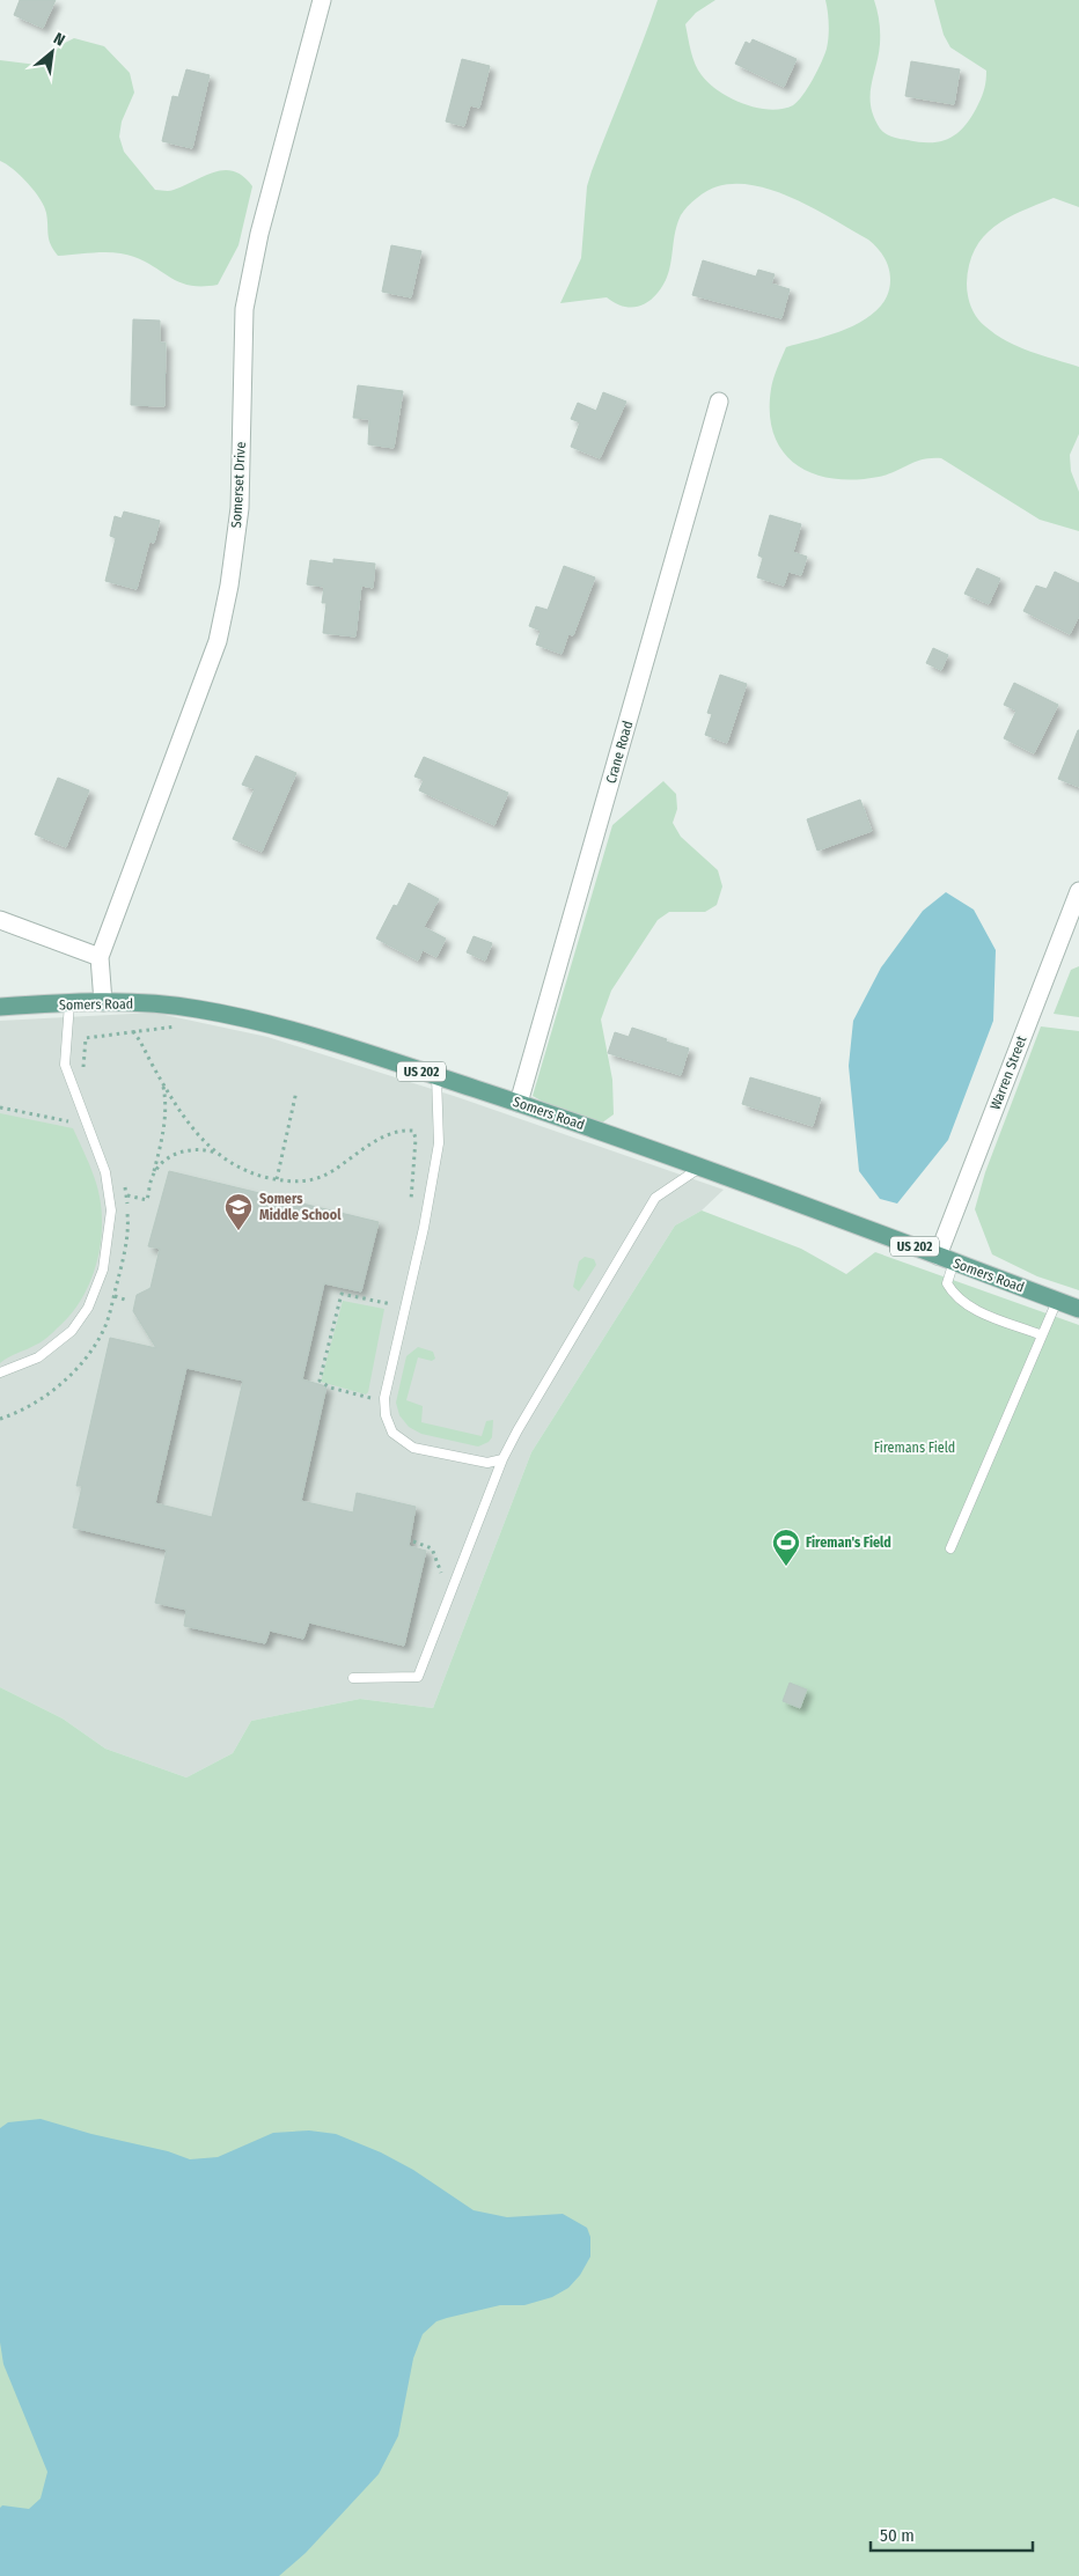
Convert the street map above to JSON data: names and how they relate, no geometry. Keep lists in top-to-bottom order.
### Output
{
  "streets": {
    "main road": ["Somers Road", "US 202"],
    "street": ["Somerset Drive", "Crane Road", "Warren Street"]
  },
  "crossings": [
    ["Crane Road", "Somers Road"],
    ["Somers Road", "Warren Street"]
  ],
  "parks": ["Firemans Field"],
  "places": {
    "school or university": ["Somers Middle School"],
    "sports": ["Fireman's Field"]
  },
  "scale_bar": "50 m",
  "north": "top right"
}
